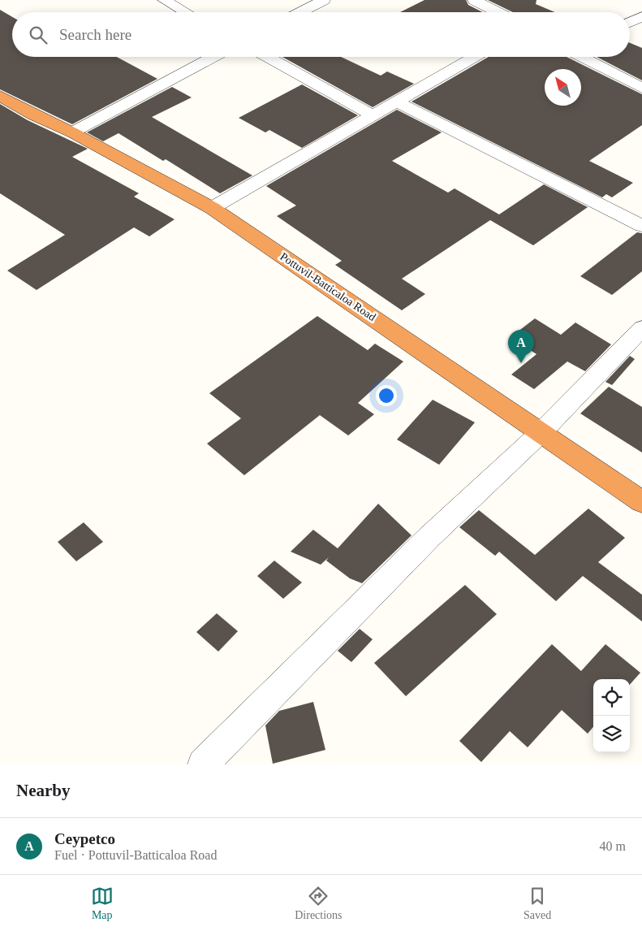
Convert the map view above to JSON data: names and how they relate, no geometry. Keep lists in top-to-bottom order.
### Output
{
  "streets": {
    "highway": ["Pottuvil-Batticaloa Road"]
  },
  "north": "top left",
  "page": {
    "search": "Search here",
    "pins": "A",
    "heading": "Nearby",
    "list": [
      {
        "mark": "A",
        "name": "Ceypetco",
        "note": "Fuel · Pottuvil-Batticaloa Road",
        "value": "40 m"
      }
    ],
    "nav": ["Map", "Directions", "Saved"]
  }
}
